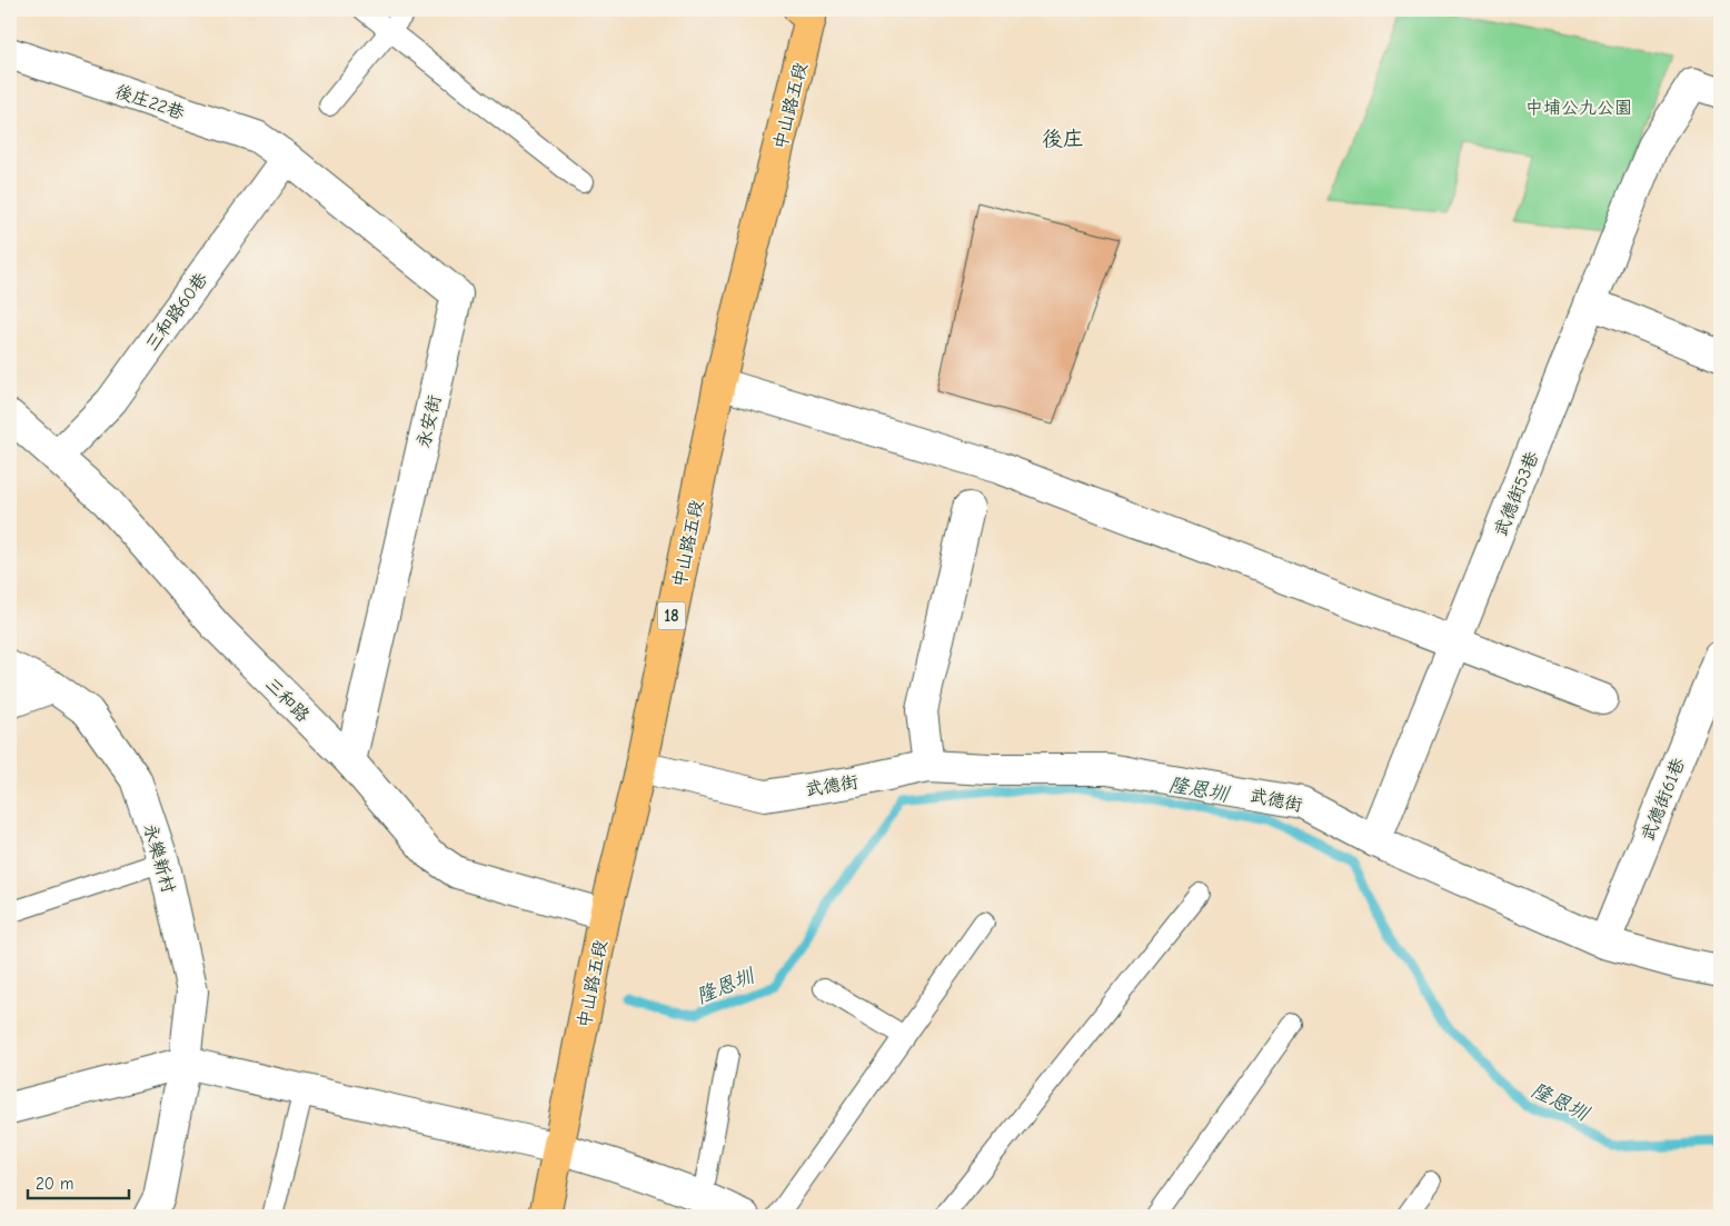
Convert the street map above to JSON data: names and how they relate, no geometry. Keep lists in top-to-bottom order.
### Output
{
  "streets": {
    "main road": ["中山路五段", "18"],
    "street": [
      "後庄22巷",
      "三和路60巷",
      "永安街",
      "武德街53巷",
      "三和路",
      "武德街",
      "武德街61巷",
      "永樂新村"
    ]
  },
  "crossings": [
    ["後庄22巷", "三和路60巷"],
    ["後庄22巷", "永安街"],
    ["中山路五段", "三和路"],
    ["中山路五段", "武德街"],
    ["三和路60巷", "永安街"],
    ["三和路60巷", "三和路"],
    ["永安街", "三和路"],
    ["武德街53巷", "武德街"],
    ["武德街", "武德街61巷"]
  ],
  "districts": ["後庄"],
  "water": ["隆恩圳"],
  "parks": ["中埔公九公園"],
  "scale_bar": "20 m"
}
